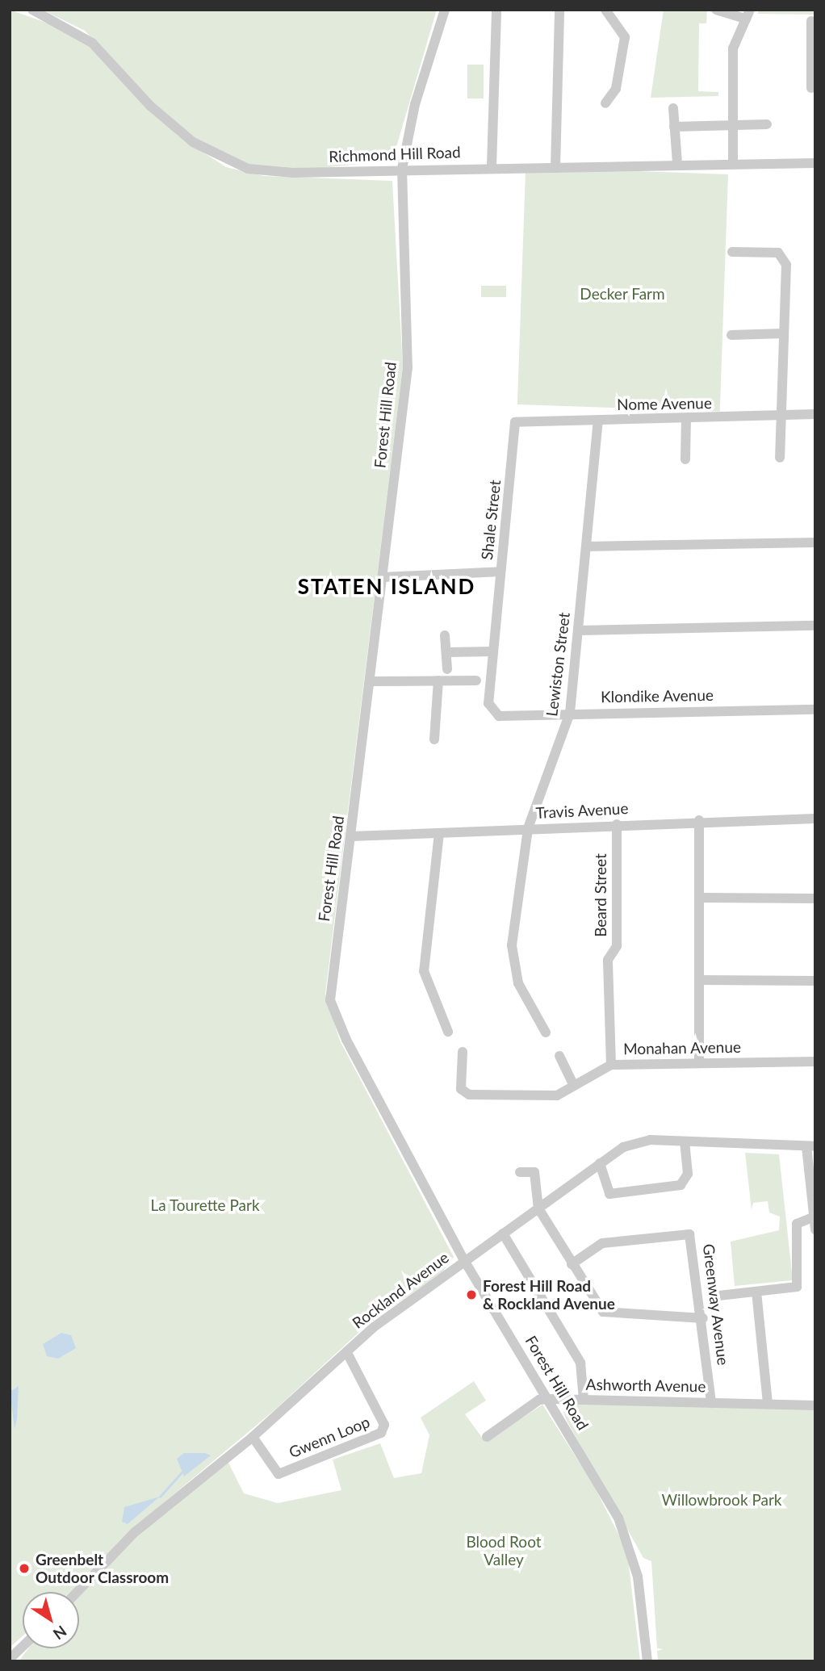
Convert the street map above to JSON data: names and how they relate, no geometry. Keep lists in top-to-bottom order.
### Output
{
  "streets": {
    "street": [
      "Richmond Hill Road",
      "Nome Avenue",
      "Forest Hill Road",
      "Shale Street",
      "Lewiston Street",
      "Klondike Avenue",
      "Travis Avenue",
      "Beard Street",
      "Monahan Avenue",
      "Rockland Avenue",
      "Greenway Avenue",
      "Ashworth Avenue",
      "Gwenn Loop"
    ]
  },
  "crossings": [
    ["Richmond Hill Road", "Forest Hill Road"],
    ["Nome Avenue", "Shale Street"],
    ["Nome Avenue", "Lewiston Street"],
    ["Forest Hill Road", "Travis Avenue"],
    ["Forest Hill Road", "Rockland Avenue"],
    ["Forest Hill Road", "Ashworth Avenue"],
    ["Shale Street", "Klondike Avenue"],
    ["Lewiston Street", "Klondike Avenue"],
    ["Lewiston Street", "Travis Avenue"],
    ["Travis Avenue", "Beard Street"],
    ["Beard Street", "Monahan Avenue"],
    ["Rockland Avenue", "Gwenn Loop"],
    ["Greenway Avenue", "Ashworth Avenue"]
  ],
  "districts": ["STATEN ISLAND"],
  "parks": [
    "Decker Farm",
    "La Tourette Park",
    "Willowbrook Park",
    "Blood Root Valley"
  ],
  "places": ["Forest Hill Road & Rockland Avenue", "Greenbelt Outdoor Classroom"],
  "north": "bottom right"
}
